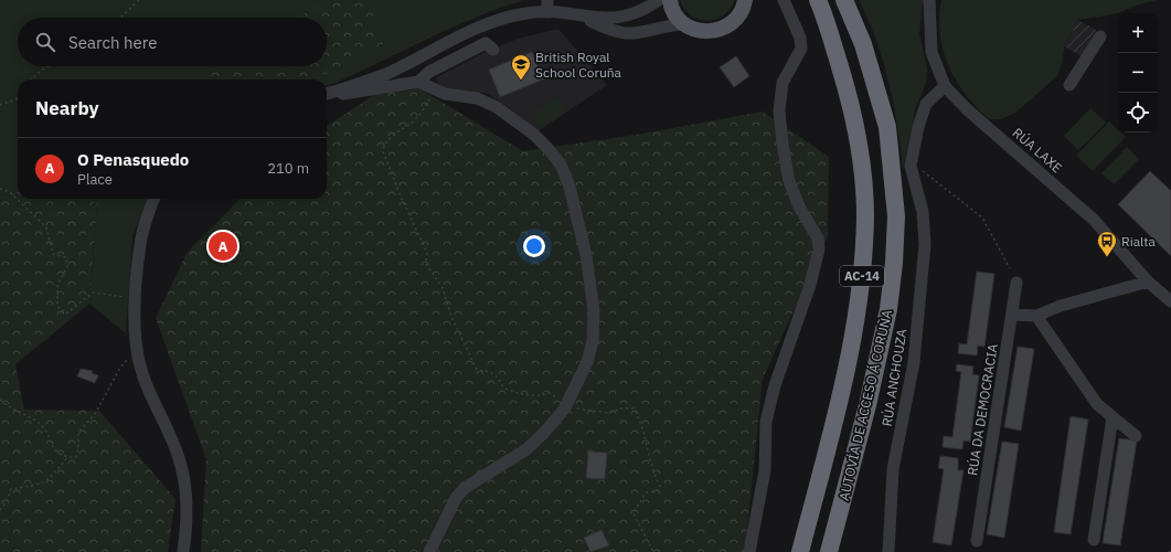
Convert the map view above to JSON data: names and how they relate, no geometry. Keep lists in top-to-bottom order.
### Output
{
  "streets": {
    "highway": ["AC-14", "AUTOVÍA DE ACCESO Á CORUÑA"],
    "street": ["RÚA LAXE", "RÚA ANCHOUZA", "RÚA DA DEMOCRACIA"]
  },
  "crossings": [
    ["RÚA LAXE", "RÚA ANCHOUZA"]
  ],
  "places": {
    "school or university": ["British Royal School Coruña"],
    "bus stop": ["Rialta"]
  },
  "page": {
    "map_buttons": ["+", "−"],
    "search": "Search here",
    "heading": "Nearby",
    "list": [
      {
        "mark": "A",
        "name": "O Penasquedo",
        "note": "Place",
        "value": "210 m"
      }
    ],
    "pins": "A"
  }
}
